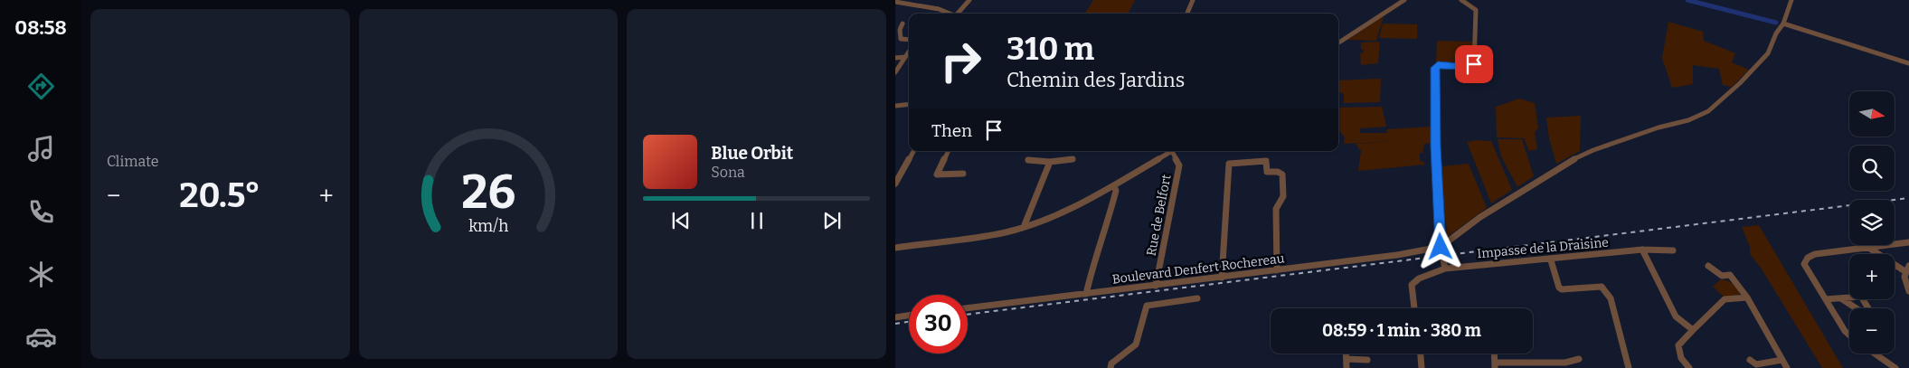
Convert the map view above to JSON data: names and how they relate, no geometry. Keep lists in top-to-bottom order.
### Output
{
  "streets": {
    "street": ["Rue de Belfort", "Impasse de la Draisine", "Boulevard Denfert Rochereau"]
  },
  "crossings": [
    ["Rue de Belfort", "Boulevard Denfert Rochereau"]
  ],
  "north": "right",
  "page": {
    "tabs": "08:58",
    "tile": "Climate",
    "turn": ["310 m", "Chemin des Jardins"],
    "map_buttons": ["+", "−"],
    "then": "Then",
    "song": ["Blue Orbit", "Sona"],
    "heat": ["−", "20.5°", "+"],
    "limit": "30",
    "trip": "08:59 · 1 min · 380 m",
    "gauge": ["26", "km/h"]
  }
}
